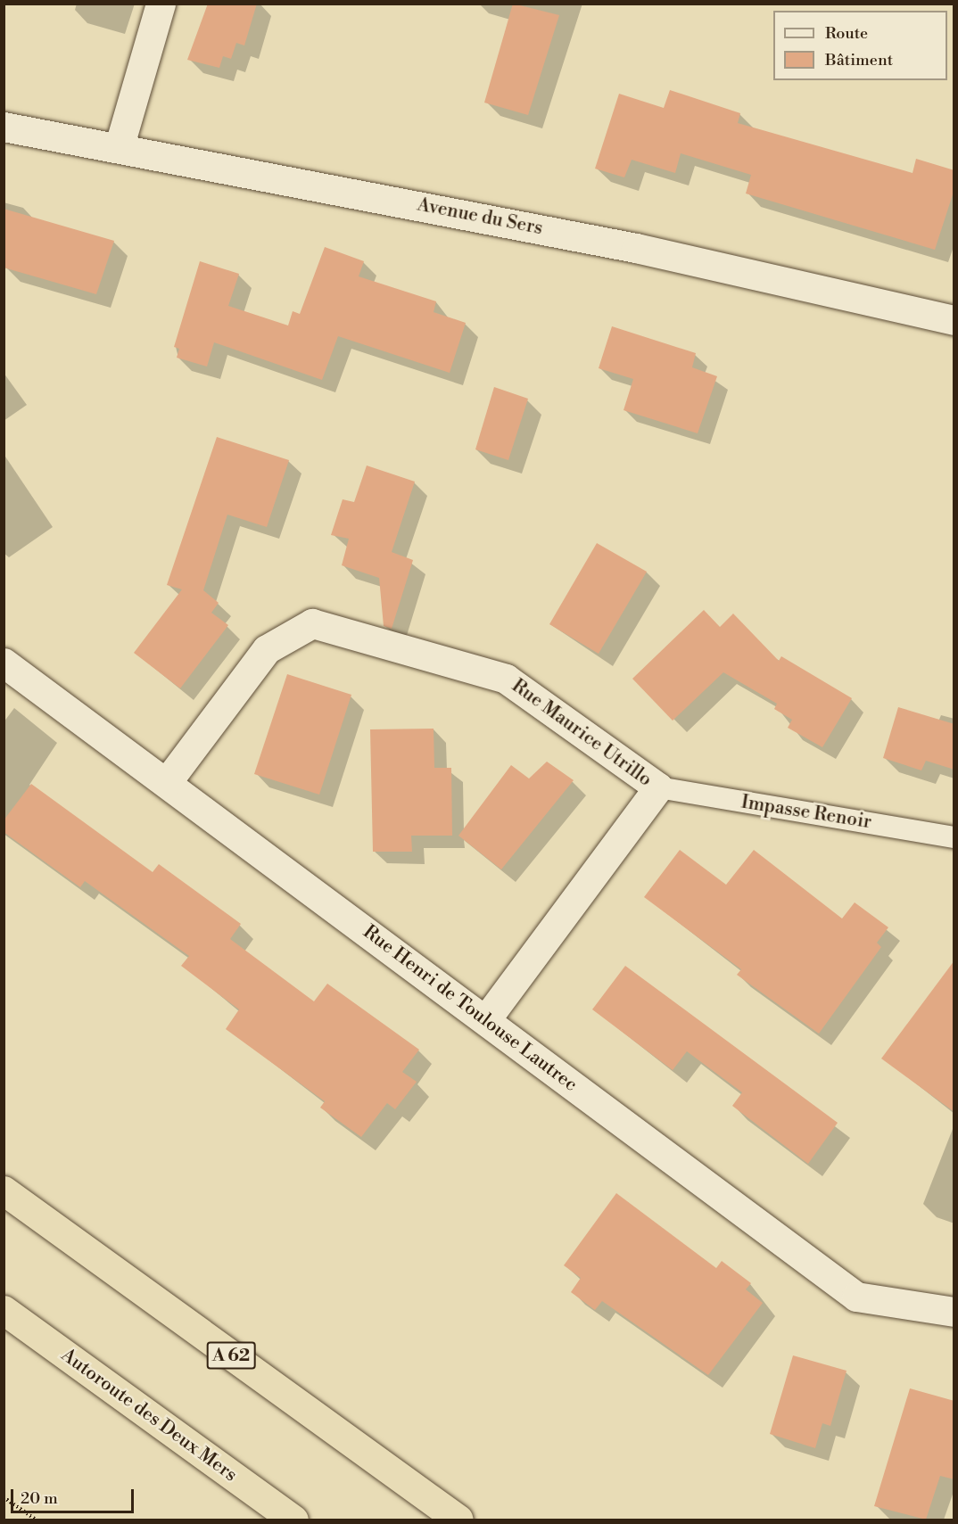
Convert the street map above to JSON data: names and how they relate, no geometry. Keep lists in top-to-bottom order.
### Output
{
  "streets": {
    "highway": ["A 62", "Autoroute des Deux Mers"],
    "street": ["Avenue du Sers", "Rue Maurice Utrillo", "Rue Henri de Toulouse Lautrec"],
    "lane": ["Impasse Renoir"]
  },
  "crossings": [
    ["Rue Maurice Utrillo", "Impasse Renoir"],
    ["Rue Maurice Utrillo", "Rue Henri de Toulouse Lautrec"]
  ],
  "legend": ["Route", "Bâtiment"],
  "scale_bar": "20 m"
}
